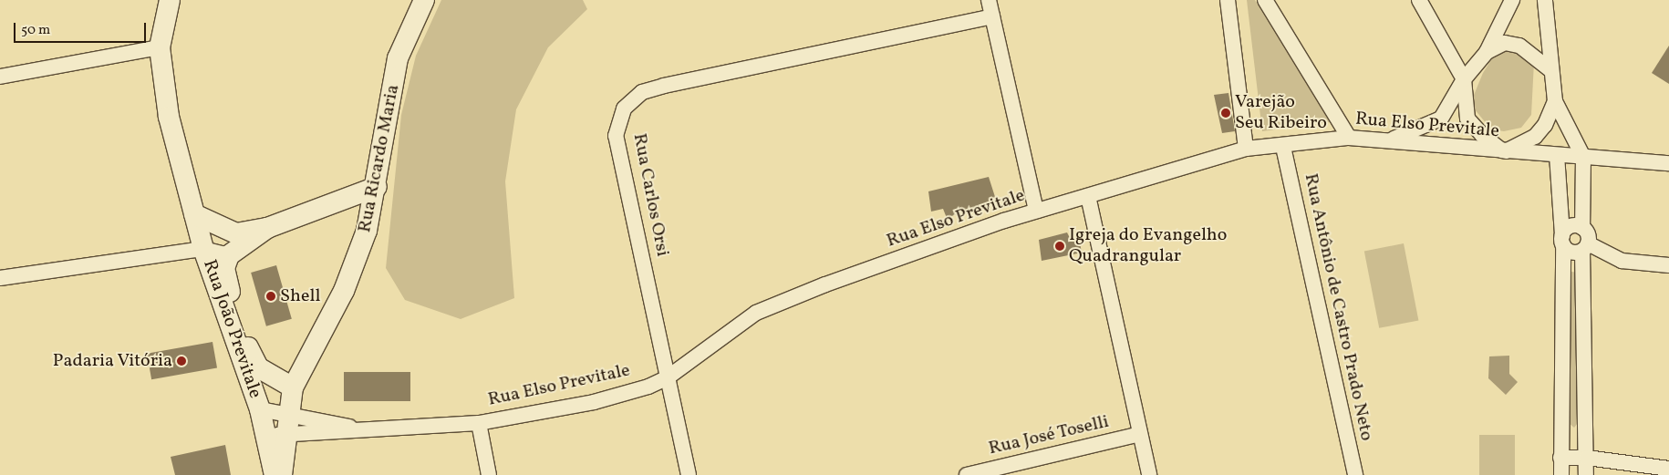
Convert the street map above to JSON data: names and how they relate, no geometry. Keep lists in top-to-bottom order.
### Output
{
  "streets": {
    "main road": ["Rua Ricardo Maria", "Rua João Previtale"],
    "street": [
      "Rua Elso Previtale",
      "Rua Carlos Orsi",
      "Rua Antônio de Castro Prado Neto",
      "Rua José Toselli"
    ]
  },
  "crossings": [
    ["Rua Elso Previtale", "Rua Carlos Orsi"],
    ["Rua Elso Previtale", "Rua Antônio de Castro Prado Neto"],
    ["Rua Elso Previtale", "Rua João Previtale"],
    ["Rua Ricardo Maria", "Rua João Previtale"]
  ],
  "places": [
    "Varejão Seu Ribeiro",
    "Igreja do Evangelho Quadrangular",
    "Shell",
    "Padaria Vitória"
  ],
  "scale_bar": "50 m"
}
